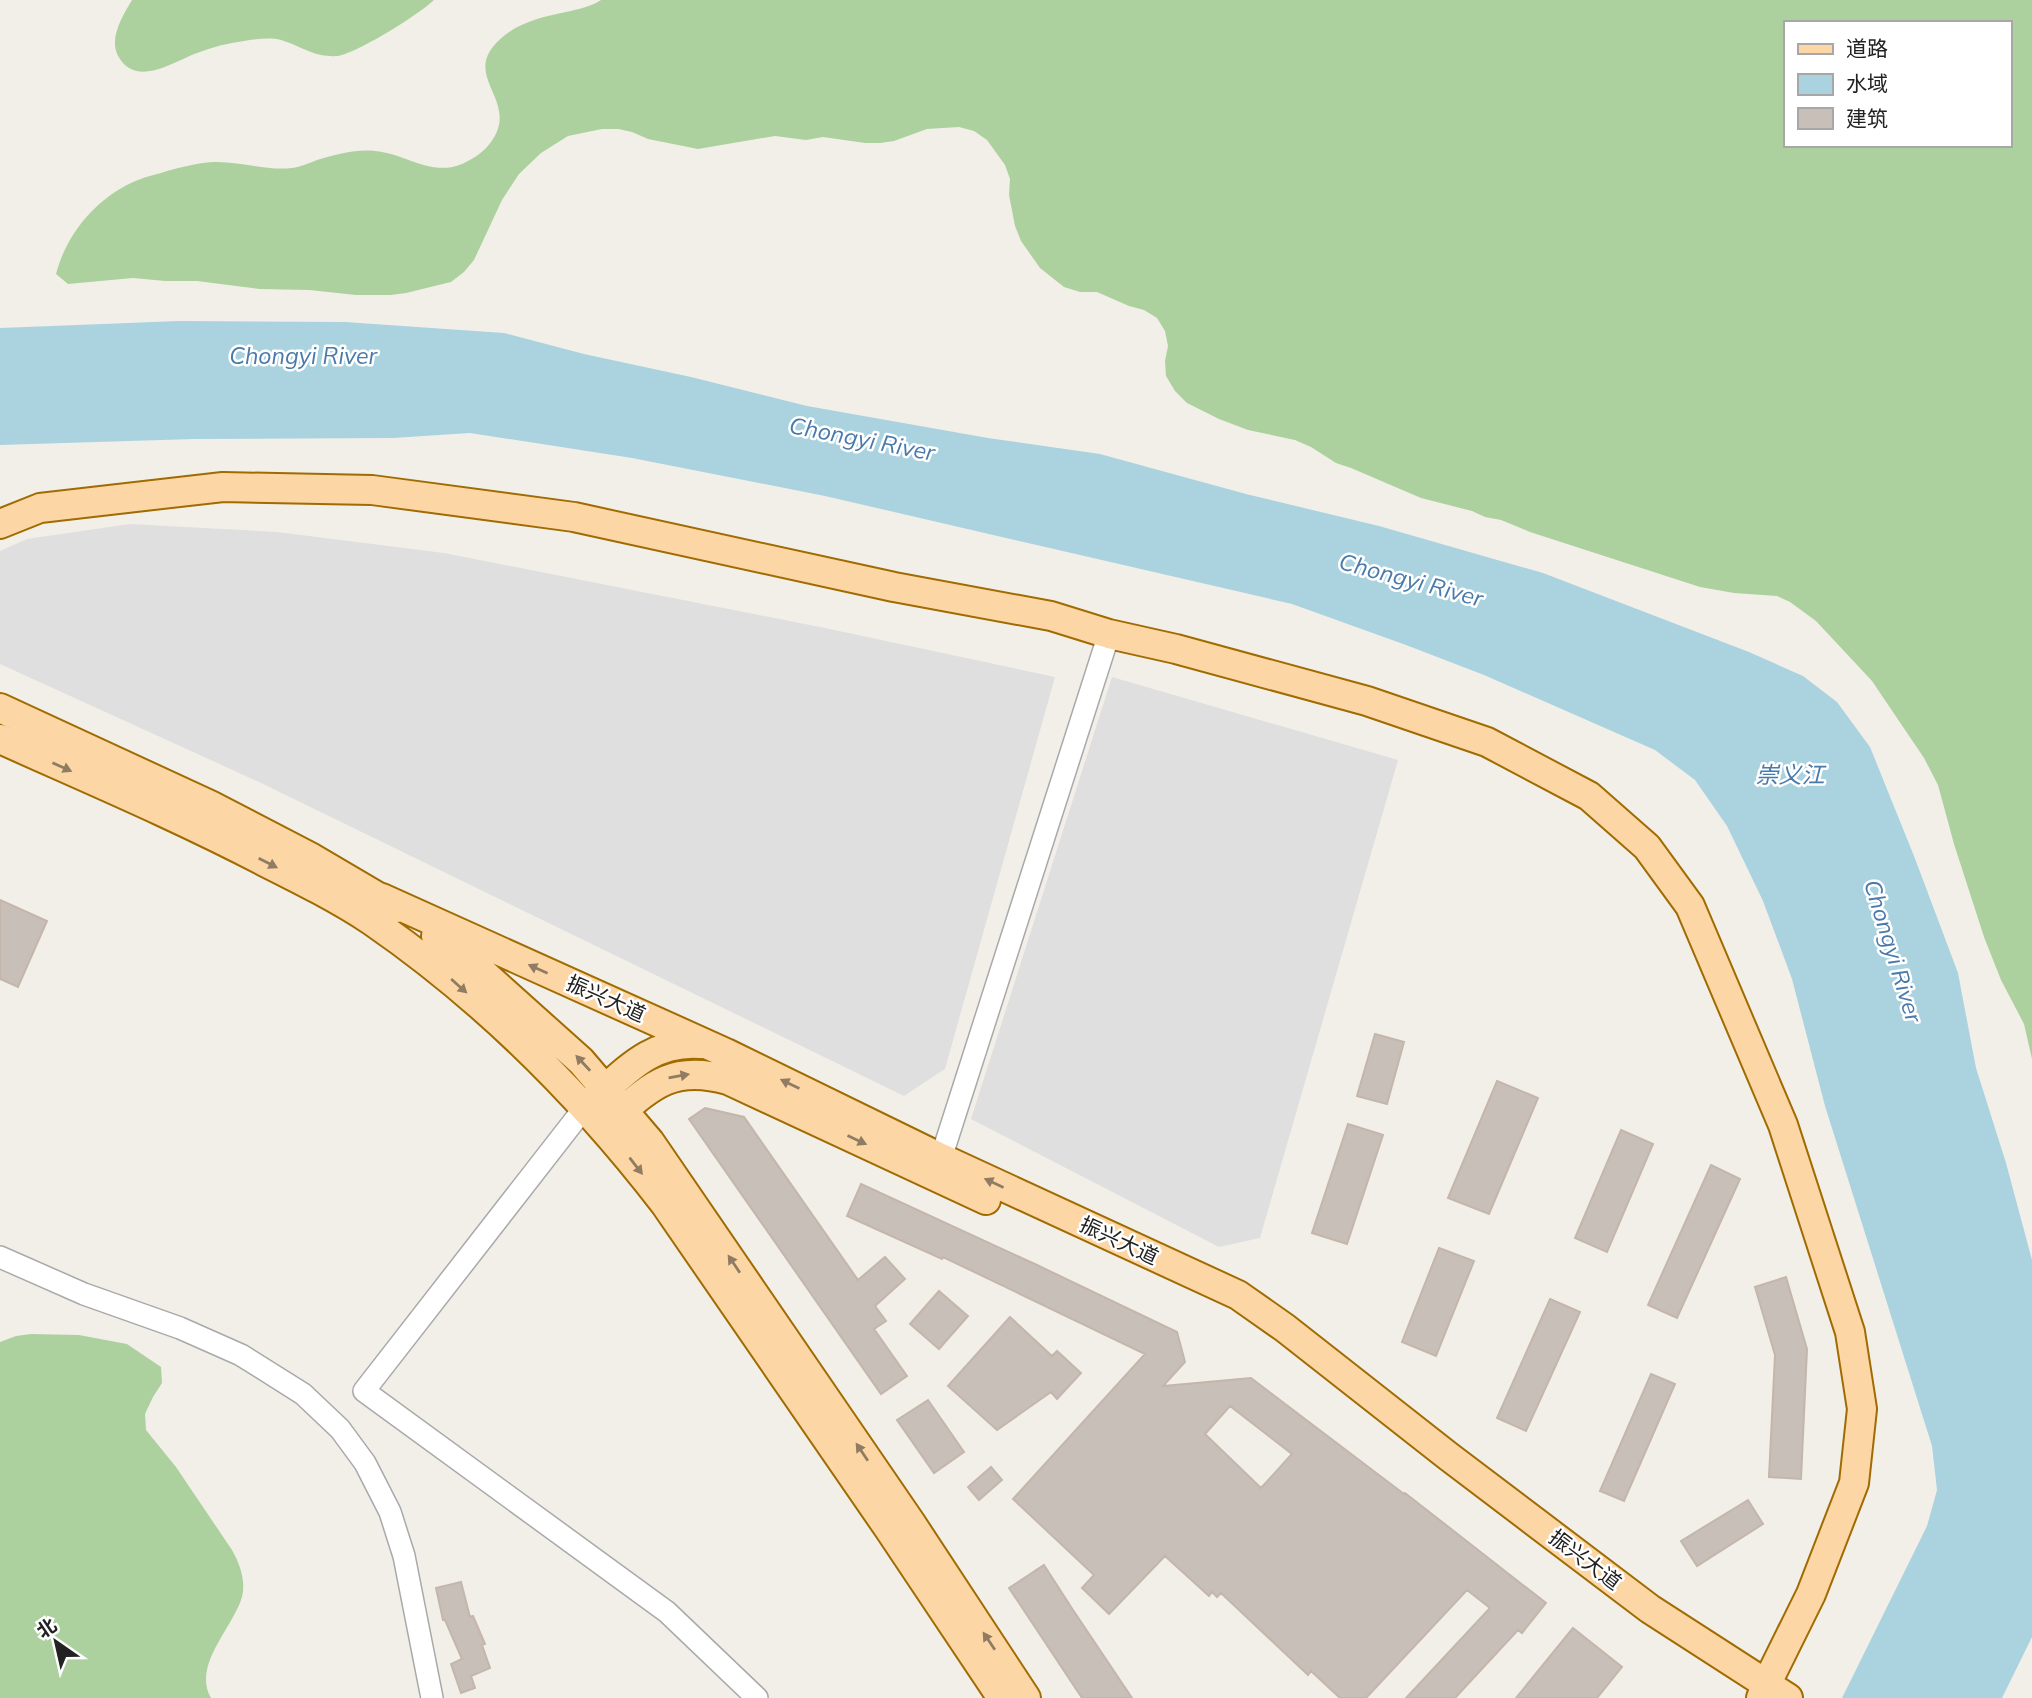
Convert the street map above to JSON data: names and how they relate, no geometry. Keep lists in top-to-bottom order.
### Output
{
  "streets": {
    "main road": ["振兴大道"]
  },
  "water": ["Chongyi River", "崇义江"],
  "legend": ["道路", "水域", "建筑"],
  "north": "top left"
}
